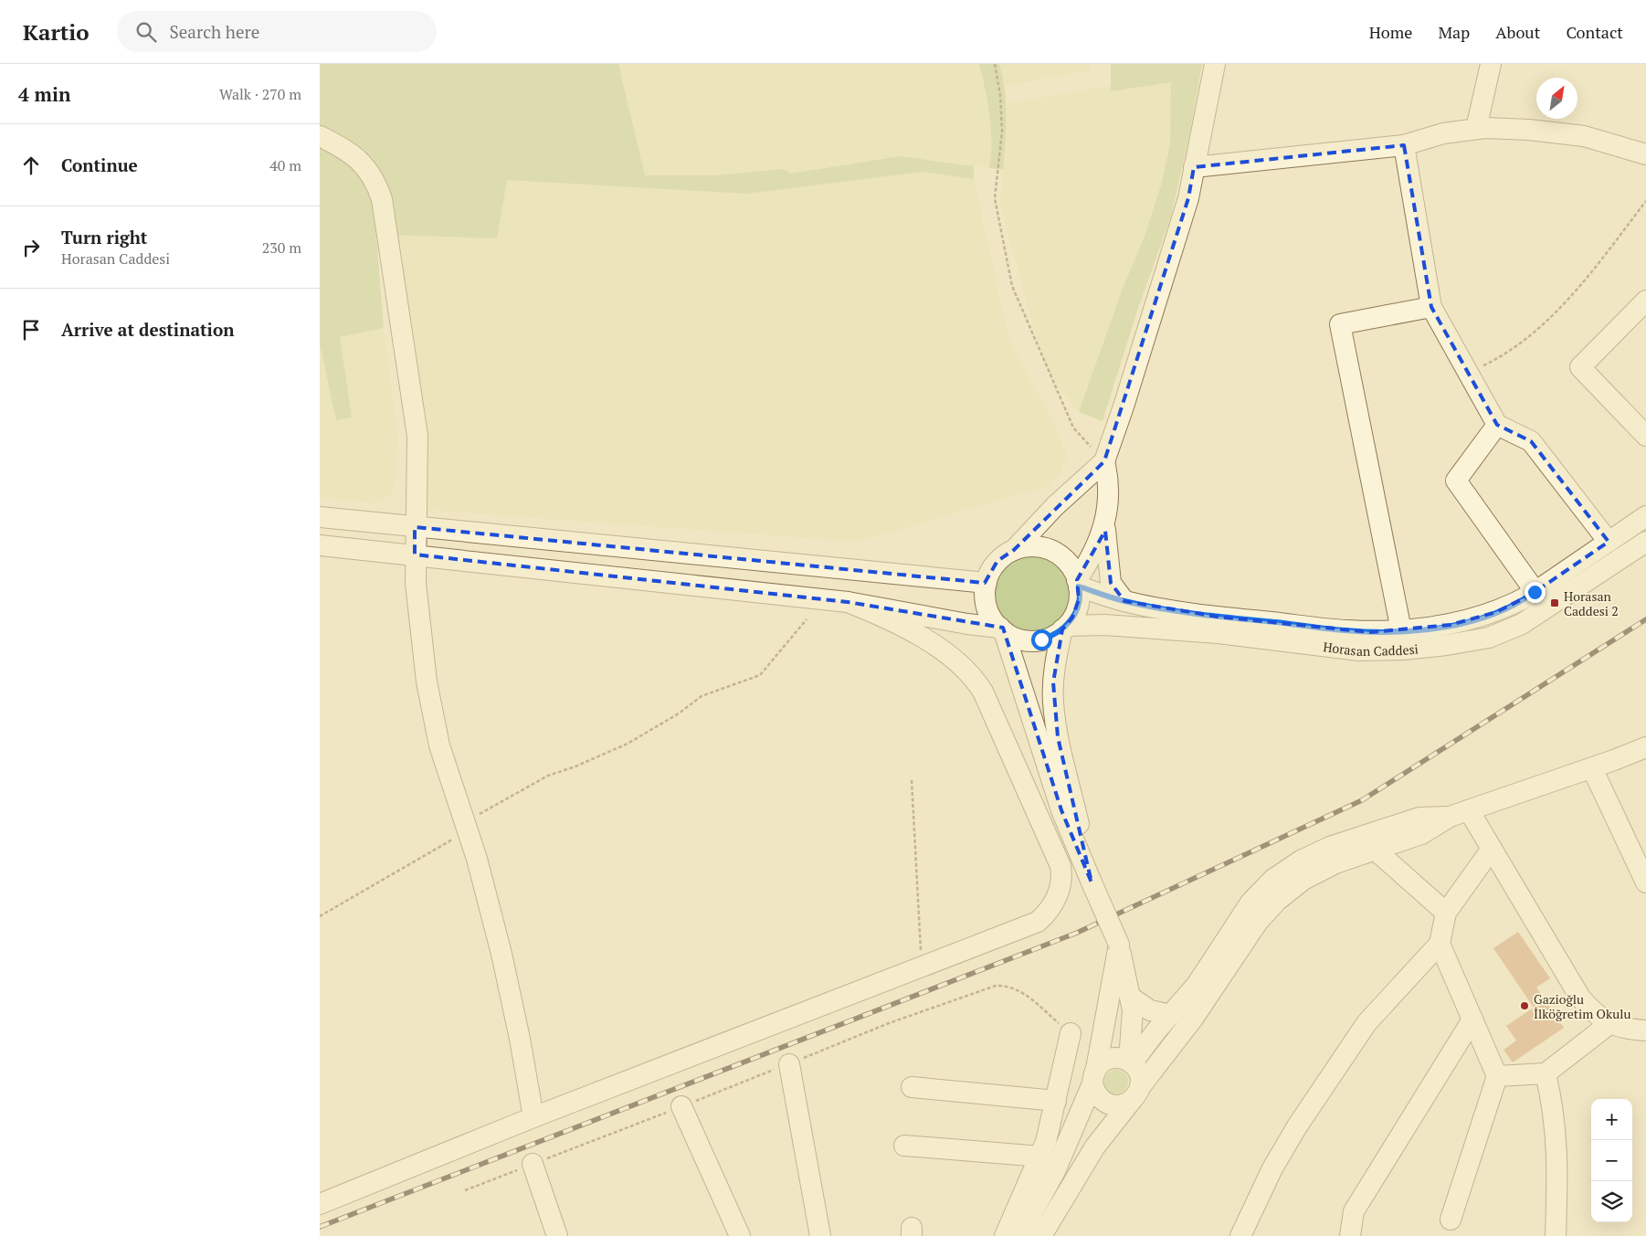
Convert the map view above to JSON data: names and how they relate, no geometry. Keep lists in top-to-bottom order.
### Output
{
  "streets": {
    "street": ["Horasan Caddesi"]
  },
  "places": {
    "transit": ["Horasan Caddesi 2"],
    "other": ["Gazioğlu İlköğretim Okulu"]
  },
  "north": "top right",
  "page": {
    "header": "Kartio",
    "search": "Search here",
    "nav": [
      "Home",
      "Map",
      "About",
      "Contact"
    ],
    "heading": ["4 min", "Walk · 270 m"],
    "list": [
      ["Continue", "40 m"],
      ["Turn right", "Horasan Caddesi", "230 m"],
      "Arrive at destination"
    ],
    "map_buttons": ["+", "−"]
  }
}
